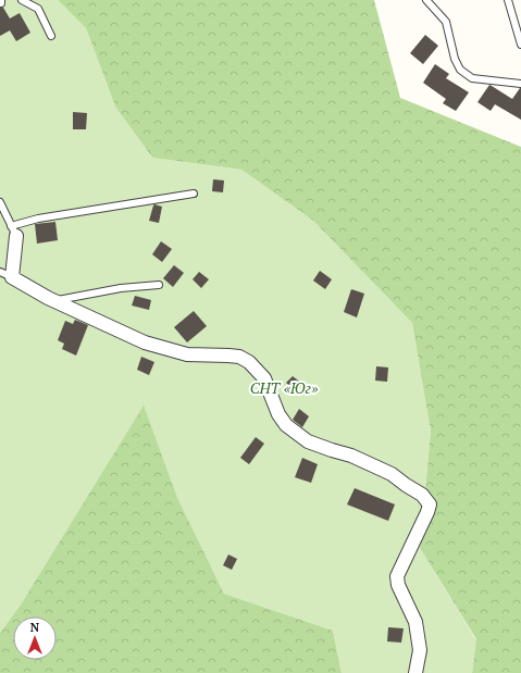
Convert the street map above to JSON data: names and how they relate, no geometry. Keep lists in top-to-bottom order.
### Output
{
  "parks": ["СНТ «Юг»"],
  "north": "top"
}
